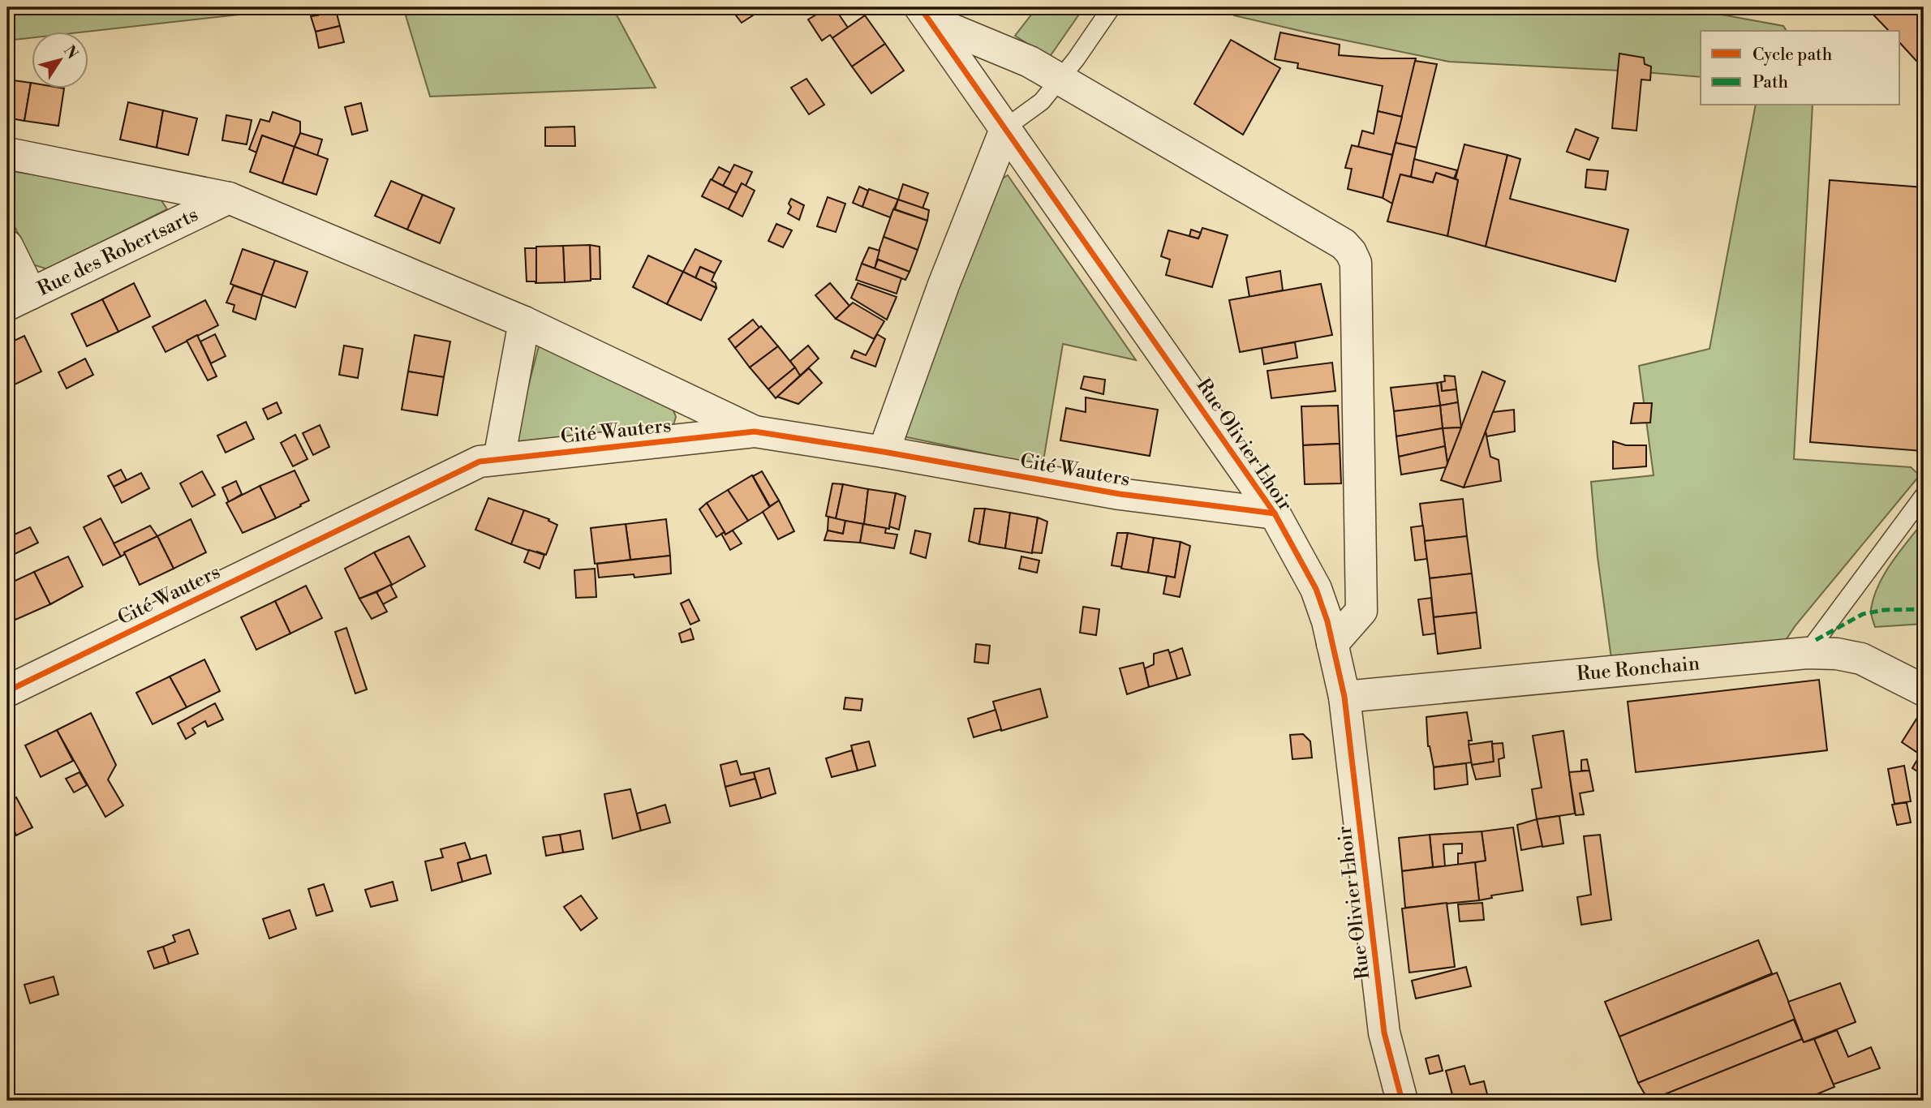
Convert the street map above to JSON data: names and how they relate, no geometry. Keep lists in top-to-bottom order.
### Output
{
  "streets": {
    "street": [
      "Rue des Robertsarts",
      "Cité Wauters",
      "Rue Olivier Lhoir",
      "Rue Ronchain"
    ]
  },
  "crossings": [
    ["Rue des Robertsarts", "Cité Wauters"],
    ["Cité Wauters", "Rue Olivier Lhoir"],
    ["Rue Olivier Lhoir", "Rue Ronchain"]
  ],
  "legend": ["Cycle path", "Path"],
  "north": "top right"
}
